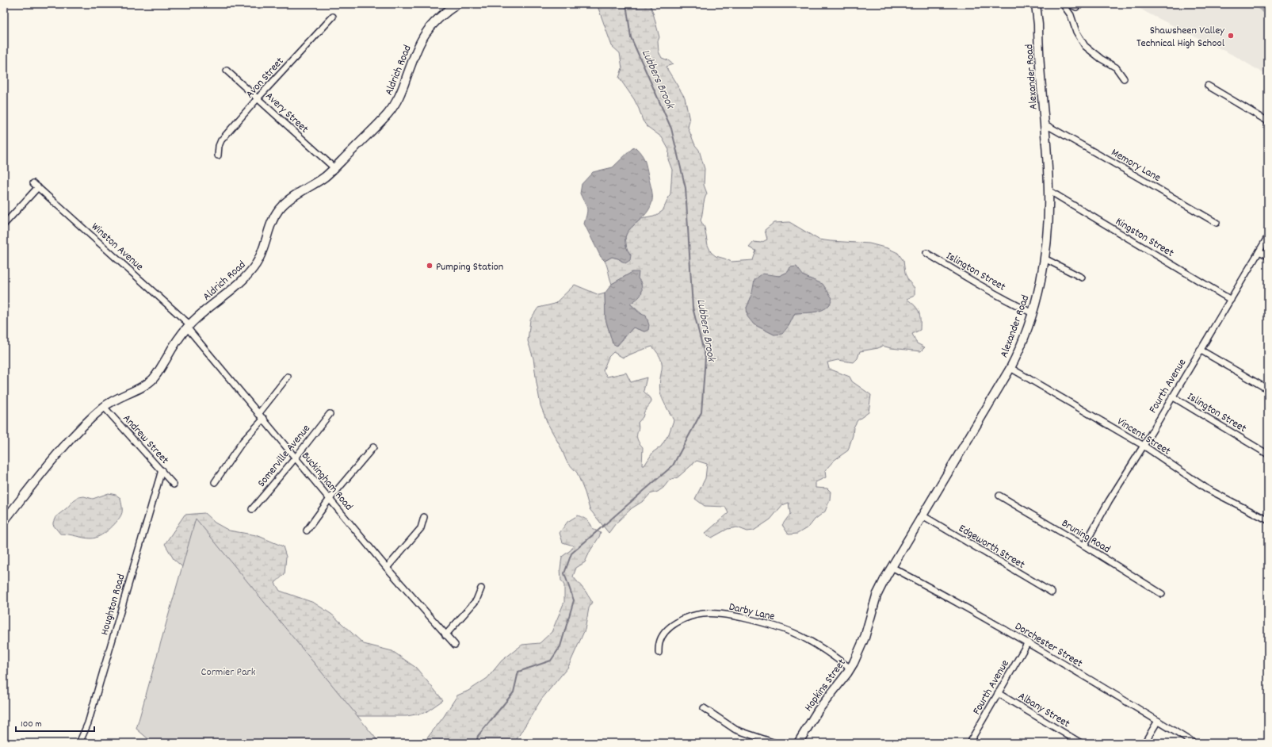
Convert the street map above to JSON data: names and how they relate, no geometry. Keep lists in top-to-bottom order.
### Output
{
  "streets": {
    "street": [
      "Aldrich Road",
      "Avon Street",
      "Alexander Road",
      "Avery Street",
      "Memory Lane",
      "Kingston Street",
      "Winston Avenue",
      "Islington Street",
      "Fourth Avenue",
      "Vincent Street",
      "Andrew Street",
      "Somerville Avenue",
      "Buckingham Road",
      "Bruning Road",
      "Edgeworth Street",
      "Houghton Road",
      "Darby Lane",
      "Dorchester Street",
      "Hopkins Street",
      "Albany Street"
    ]
  },
  "crossings": [
    ["Aldrich Road", "Avery Street"],
    ["Aldrich Road", "Winston Avenue"],
    ["Aldrich Road", "Andrew Street"],
    ["Aldrich Road", "Buckingham Road"],
    ["Avon Street", "Avery Street"],
    ["Alexander Road", "Memory Lane"],
    ["Alexander Road", "Kingston Street"],
    ["Alexander Road", "Islington Street"],
    ["Alexander Road", "Vincent Street"],
    ["Alexander Road", "Edgeworth Street"],
    ["Alexander Road", "Dorchester Street"],
    ["Alexander Road", "Hopkins Street"],
    ["Kingston Street", "Fourth Avenue"],
    ["Winston Avenue", "Buckingham Road"],
    ["Islington Street", "Fourth Avenue"],
    ["Fourth Avenue", "Vincent Street"],
    ["Fourth Avenue", "Bruning Road"],
    ["Fourth Avenue", "Dorchester Street"],
    ["Fourth Avenue", "Albany Street"],
    ["Andrew Street", "Houghton Road"],
    ["Somerville Avenue", "Buckingham Road"],
    ["Darby Lane", "Hopkins Street"]
  ],
  "water": ["Lubbers Brook"],
  "parks": ["Cormier Park"],
  "places": ["Shawsheen Valley Technical High School", "Pumping Station"],
  "scale_bar": "100 m"
}
